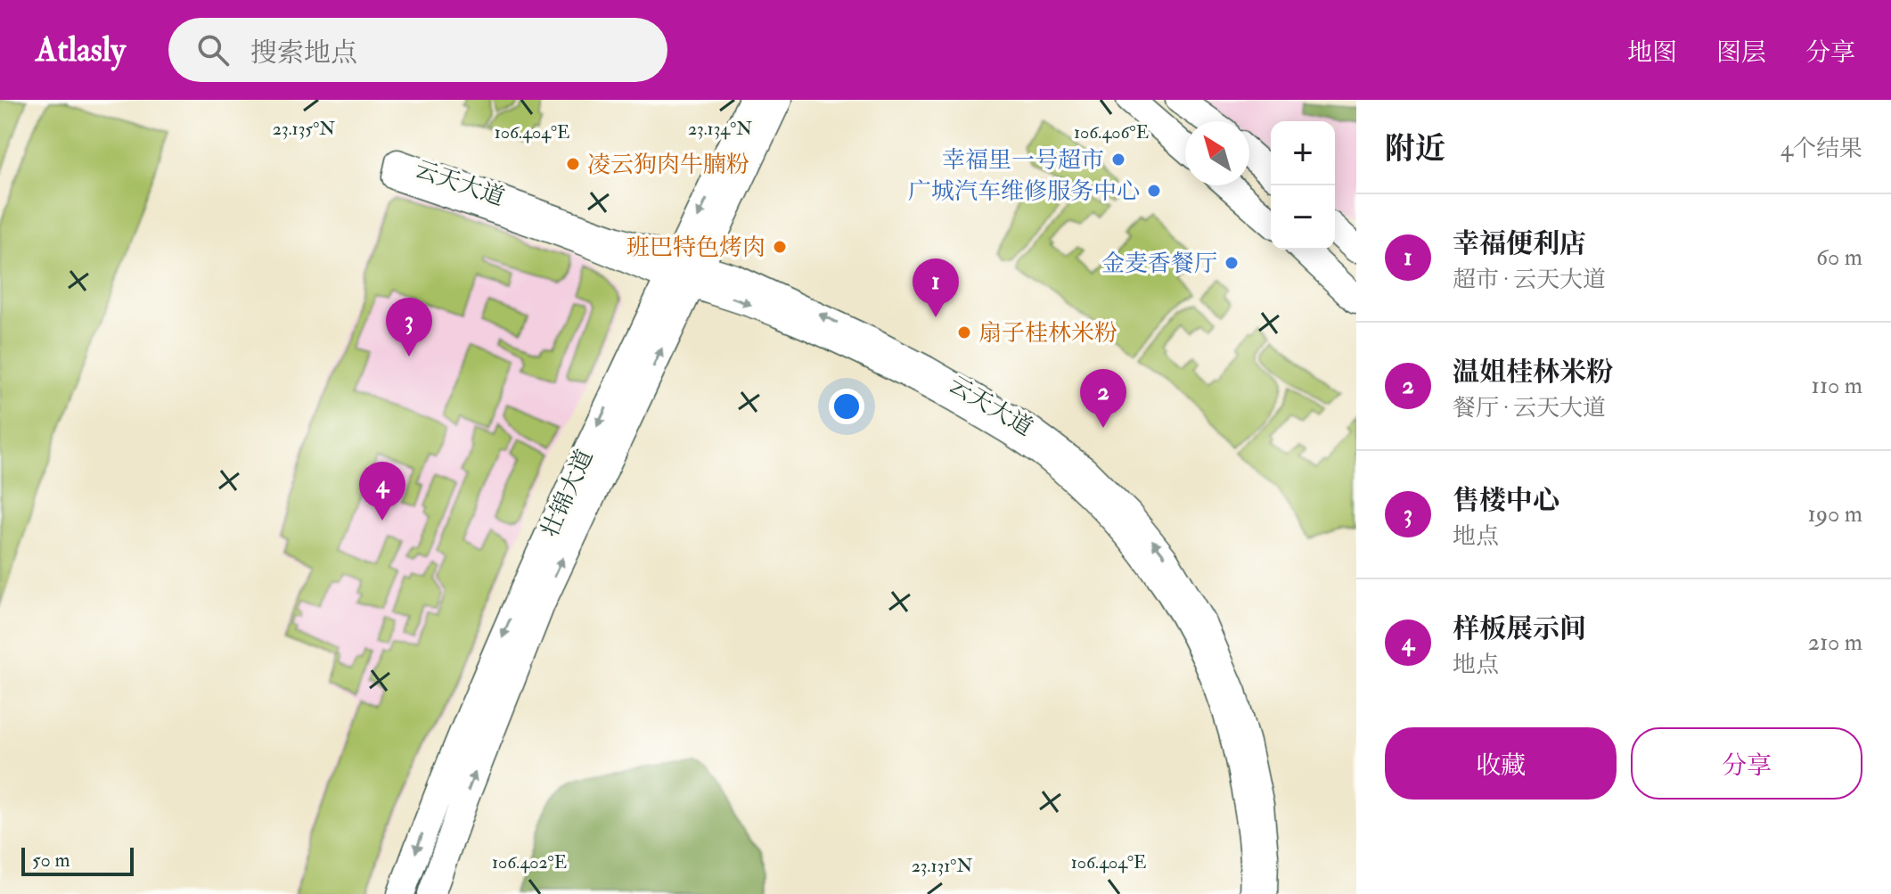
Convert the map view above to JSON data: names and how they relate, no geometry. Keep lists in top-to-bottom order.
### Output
{
  "streets": {
    "main road": ["云天大道", "壮锦大道"]
  },
  "crossings": [
    ["云天大道", "壮锦大道"]
  ],
  "places": [
    "幸福里一号超市",
    "凌云狗肉牛腩粉",
    "广城汽车维修服务中心",
    "班巴特色烤肉",
    "金麦香餐厅",
    "扇子桂林米粉"
  ],
  "scale_bar": "50 m",
  "north": "top left",
  "page": {
    "header": "Atlasly",
    "search": "搜索地点",
    "nav": ["地图", "图层", "分享"],
    "heading": ["附近", "4个结果"],
    "map_buttons": ["+", "−"],
    "list": [
      {
        "mark": "1",
        "name": "幸福便利店",
        "note": "超市 · 云天大道",
        "value": "60 m"
      },
      {
        "mark": "2",
        "name": "温姐桂林米粉",
        "note": "餐厅 · 云天大道",
        "value": "110 m"
      },
      {
        "mark": "3",
        "name": "售楼中心",
        "note": "地点",
        "value": "190 m"
      },
      {
        "mark": "4",
        "name": "样板展示间",
        "note": "地点",
        "value": "210 m"
      }
    ],
    "pins": [
      "1",
      "3",
      "2",
      "4"
    ],
    "buttons": ["收藏", "分享"],
    "scale": "50 m"
  },
  "coordinates": [
    "23.135°N",
    "23.134°N",
    "106.404°E",
    "106.406°E",
    "106.402°E",
    "23.131°N"
  ]
}
